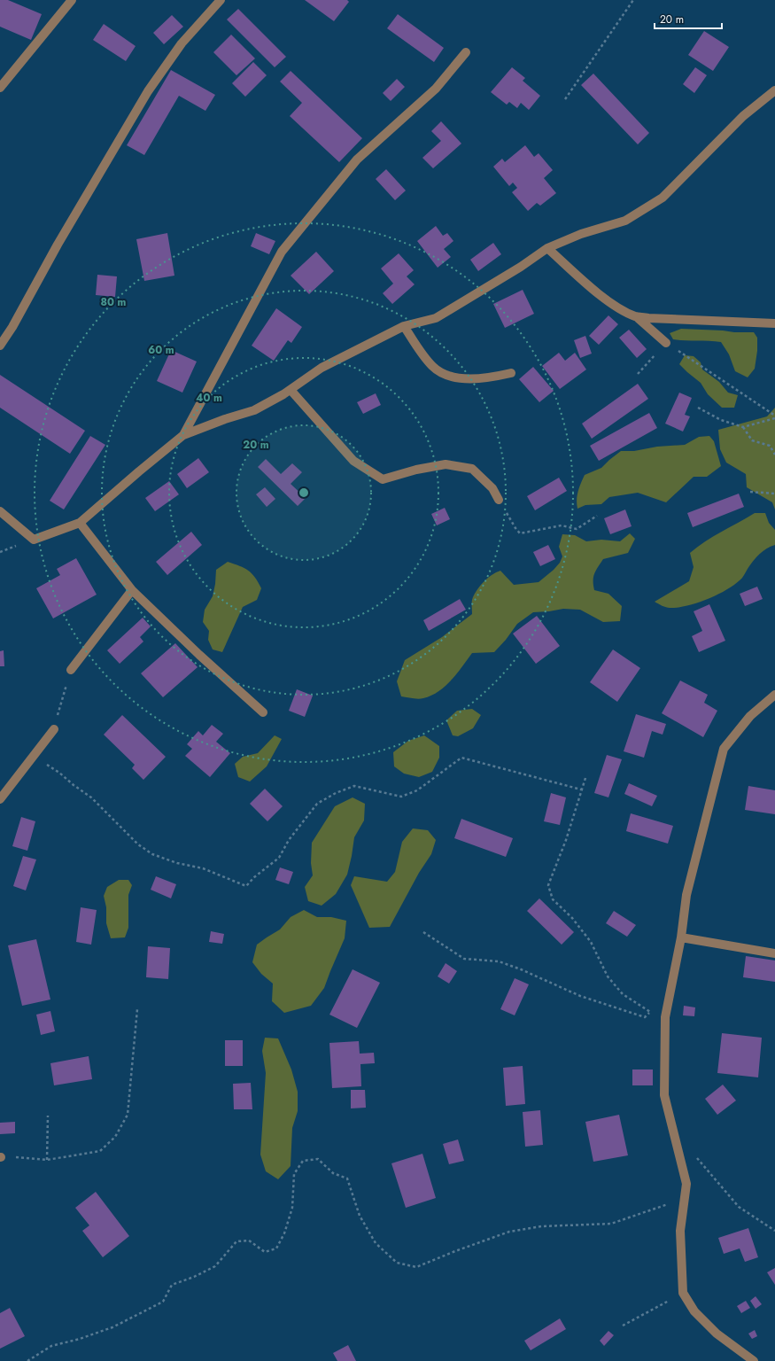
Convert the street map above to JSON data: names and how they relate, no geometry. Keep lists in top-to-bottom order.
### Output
{
  "scale_bar": "20 m",
  "rings": [
    "80 m",
    "60 m",
    "40 m",
    "20 m"
  ]
}
